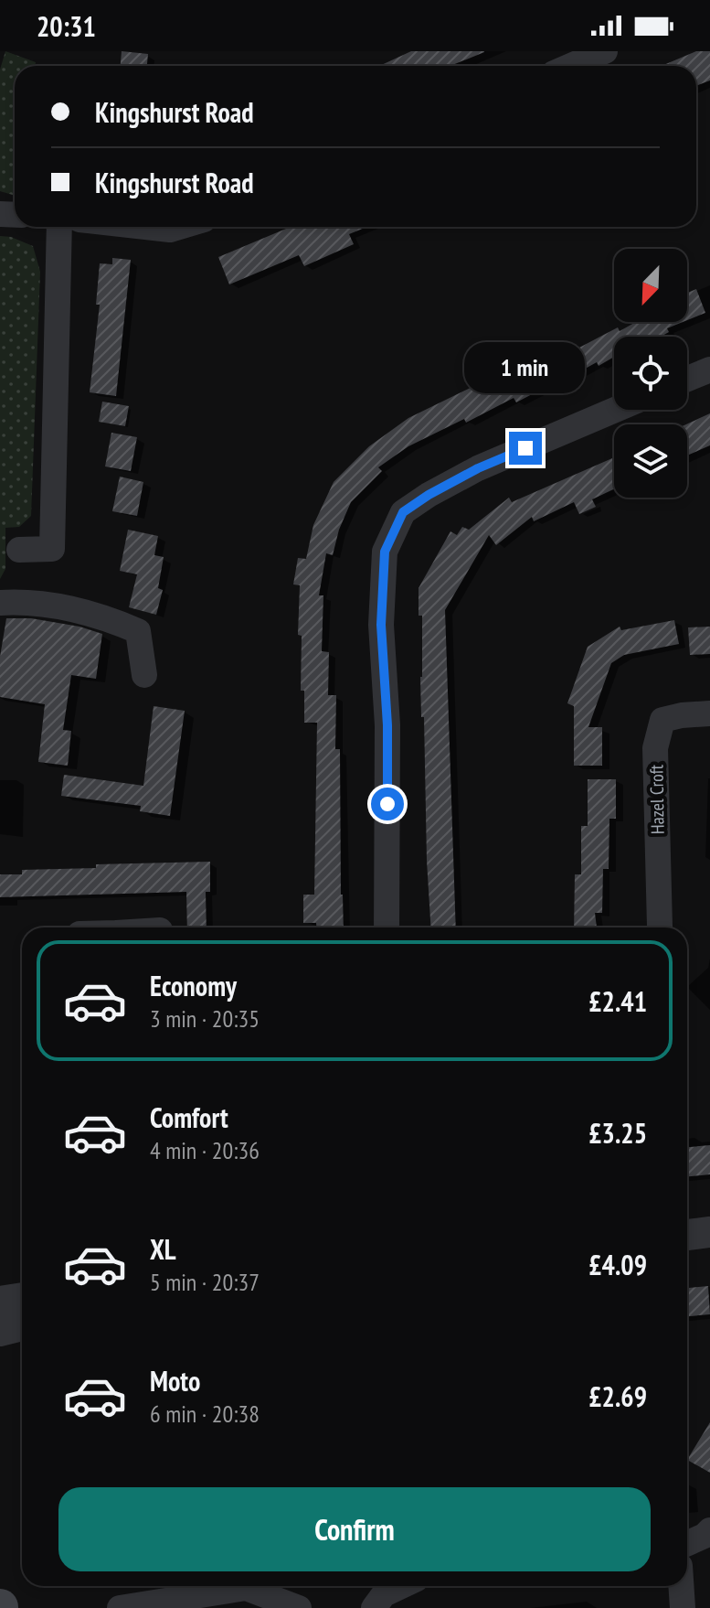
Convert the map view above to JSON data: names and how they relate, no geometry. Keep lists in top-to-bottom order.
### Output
{
  "streets": {
    "street": ["Hazel Croft"]
  },
  "north": "bottom left",
  "page": {
    "status": "20:31",
    "banner": ["Kingshurst Road", "Kingshurst Road"],
    "bubble": "1 min",
    "list": [
      {
        "name": "Economy",
        "note": "3 min · 20:35",
        "value": "£2.41"
      },
      {
        "name": "Comfort",
        "note": "4 min · 20:36",
        "value": "£3.25"
      },
      {
        "name": "XL",
        "note": "5 min · 20:37",
        "value": "£4.09"
      },
      {
        "name": "Moto",
        "note": "6 min · 20:38",
        "value": "£2.69"
      }
    ],
    "buttons": "Confirm"
  }
}
